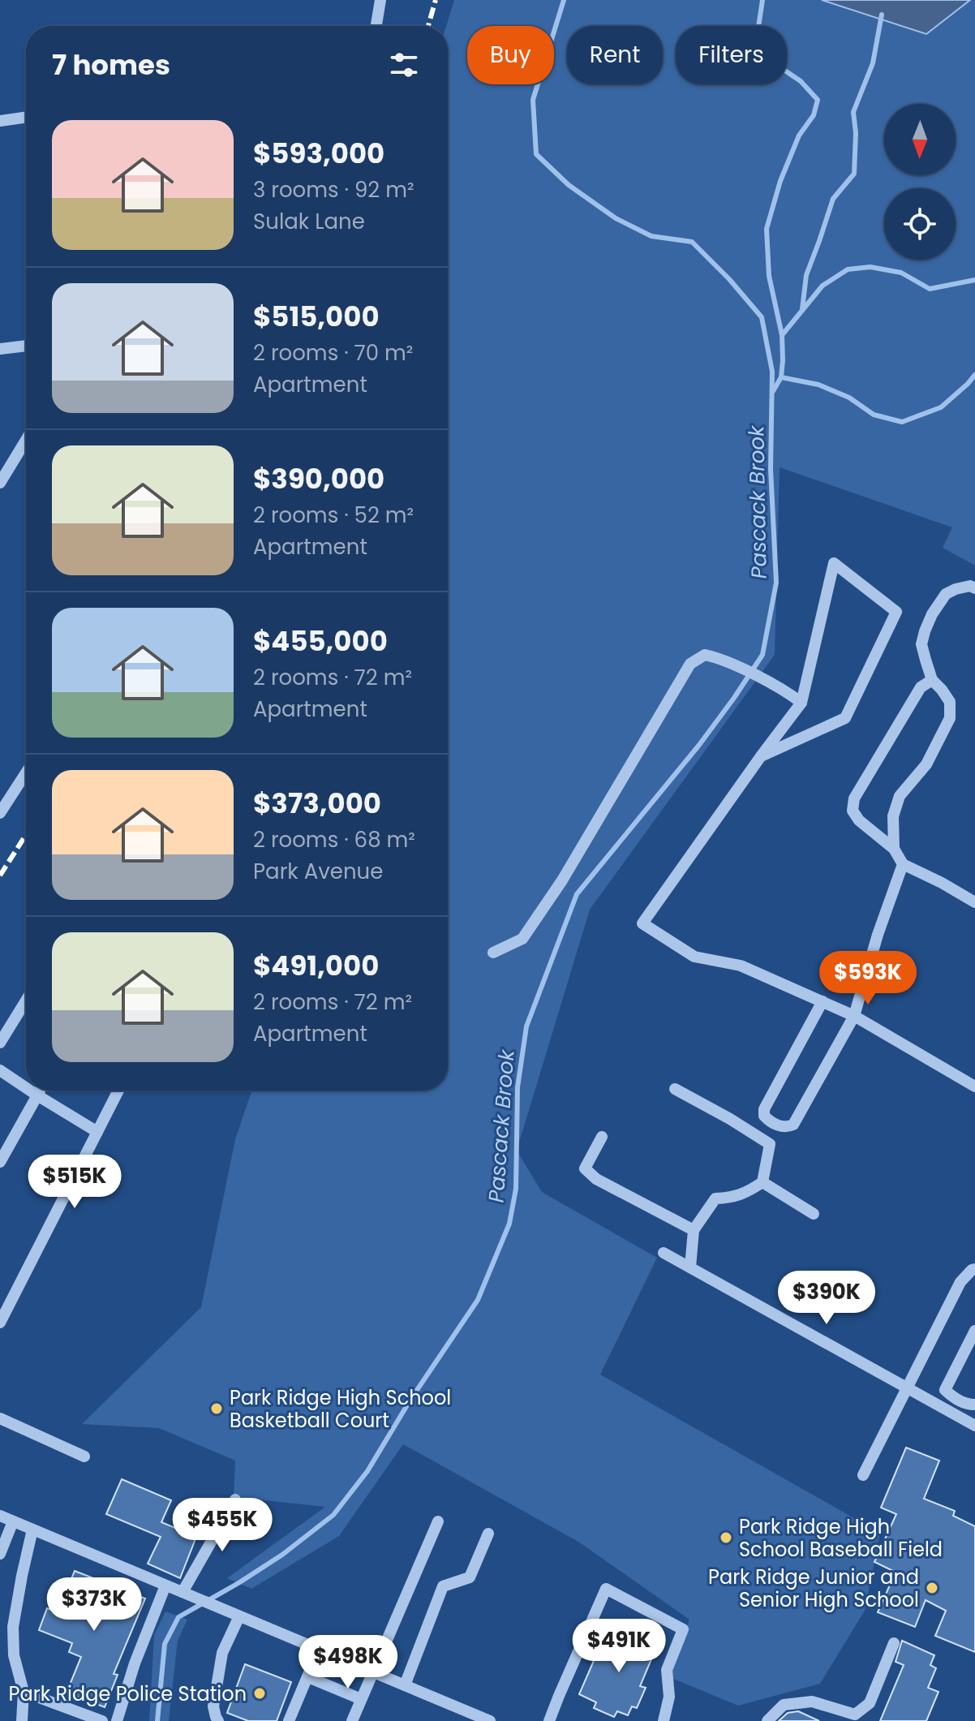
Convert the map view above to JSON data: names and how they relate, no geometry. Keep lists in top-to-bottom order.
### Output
{
  "water": ["Pascack Brook"],
  "places": [
    "Park Ridge High School Basketball Court",
    "Park Ridge High School Baseball Field",
    "Park Ridge Junior and Senior High School",
    "Park Ridge Police Station"
  ],
  "north": "bottom",
  "page": {
    "chip": ["Buy", "Rent", "Filters"],
    "heading": "7 homes",
    "list": [
      {
        "name": "$593,000",
        "note": "3 rooms · 92 m² · Sulak Lane"
      },
      {
        "name": "$515,000",
        "note": "2 rooms · 70 m² · Apartment"
      },
      {
        "name": "$390,000",
        "note": "2 rooms · 52 m² · Apartment"
      },
      {
        "name": "$455,000",
        "note": "2 rooms · 72 m² · Apartment"
      },
      {
        "name": "$373,000",
        "note": "2 rooms · 68 m² · Park Avenue"
      },
      {
        "name": "$491,000",
        "note": "2 rooms · 72 m² · Apartment"
      }
    ],
    "price": [
      "$593K",
      "$515K",
      "$390K",
      "$455K",
      "$373K",
      "$491K",
      "$498K"
    ]
  }
}
